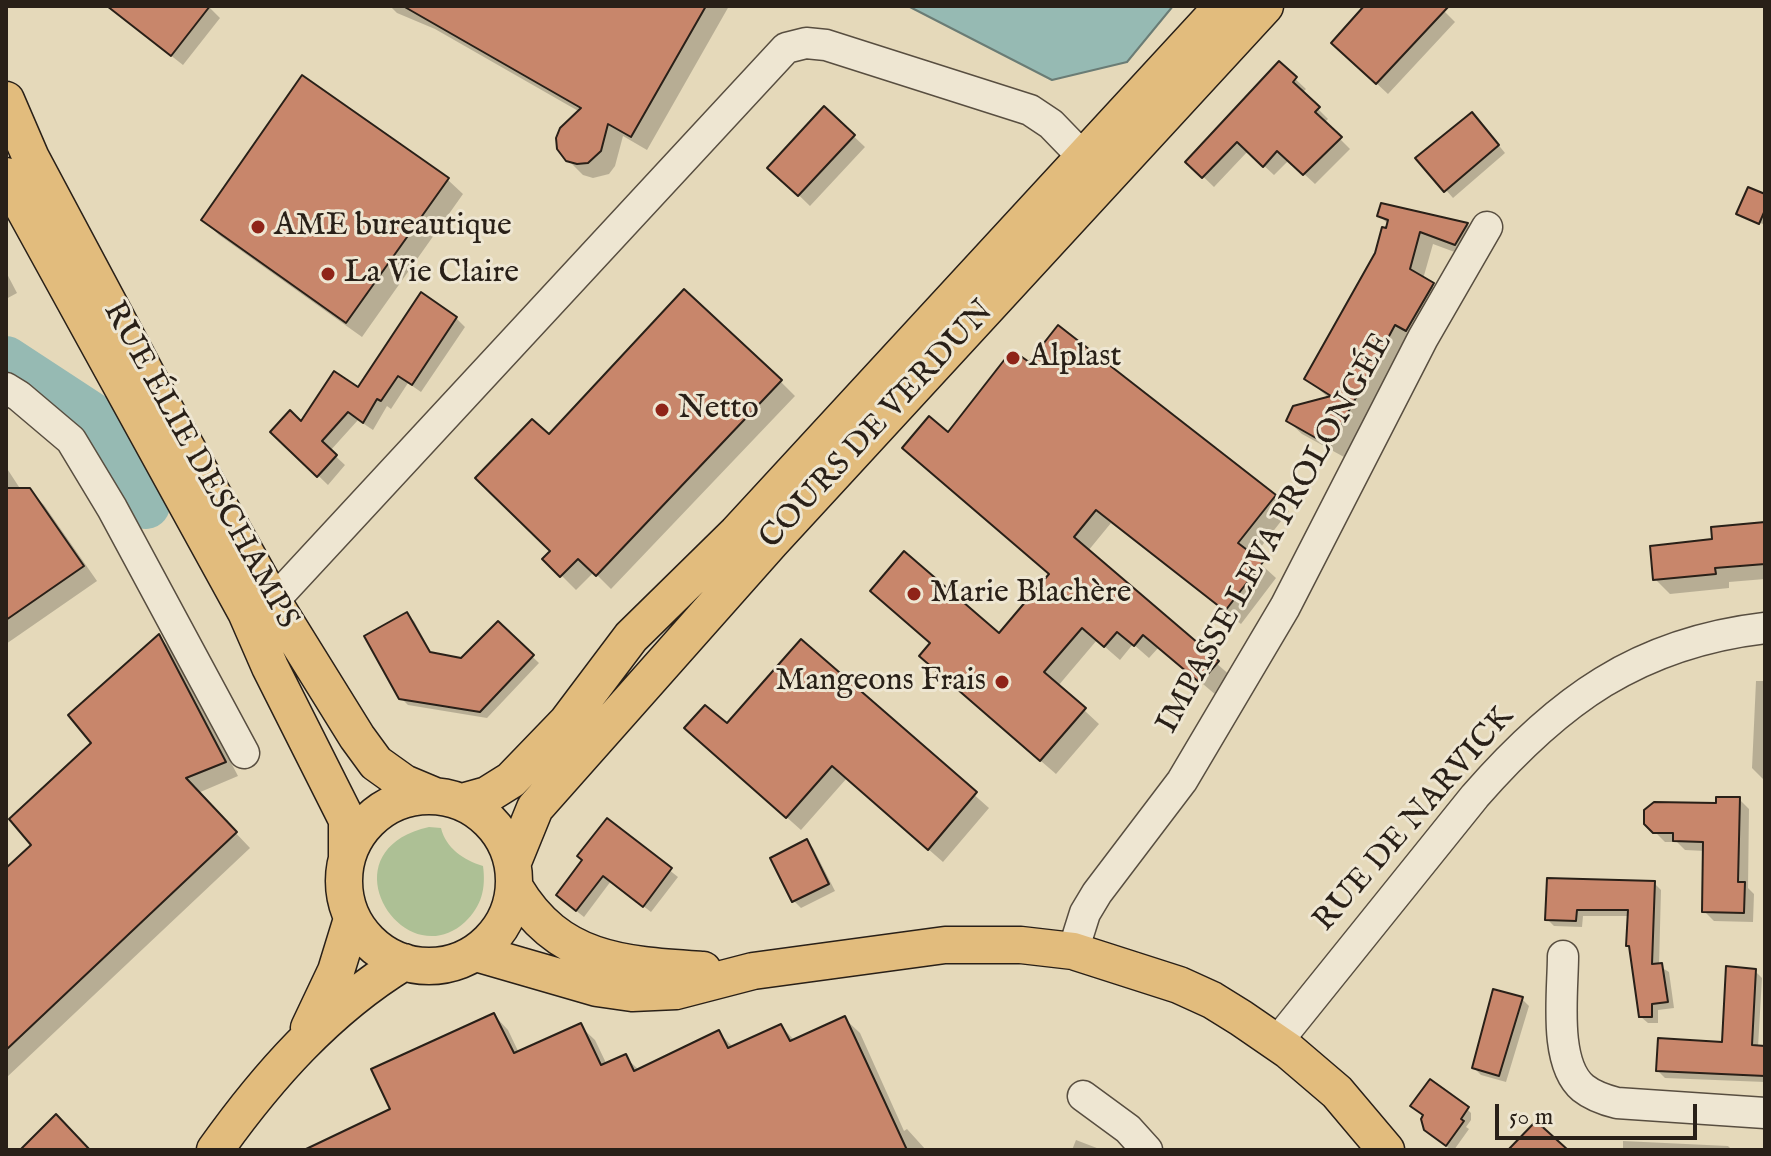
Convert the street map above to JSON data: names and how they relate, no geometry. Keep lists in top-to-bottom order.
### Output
{
  "streets": {
    "main road": ["COURS DE VERDUN", "RUE ÉLIE DESCHAMPS"],
    "street": ["IMPASSE LEVA PROLONGÉE", "RUE DE NARVICK"]
  },
  "crossings": [
    ["COURS DE VERDUN", "RUE ÉLIE DESCHAMPS"]
  ],
  "places": [
    "AME bureautique",
    "La Vie Claire",
    "Alplast",
    "Netto",
    "Marie Blachère",
    "Mangeons Frais"
  ],
  "scale_bar": "50 m"
}
